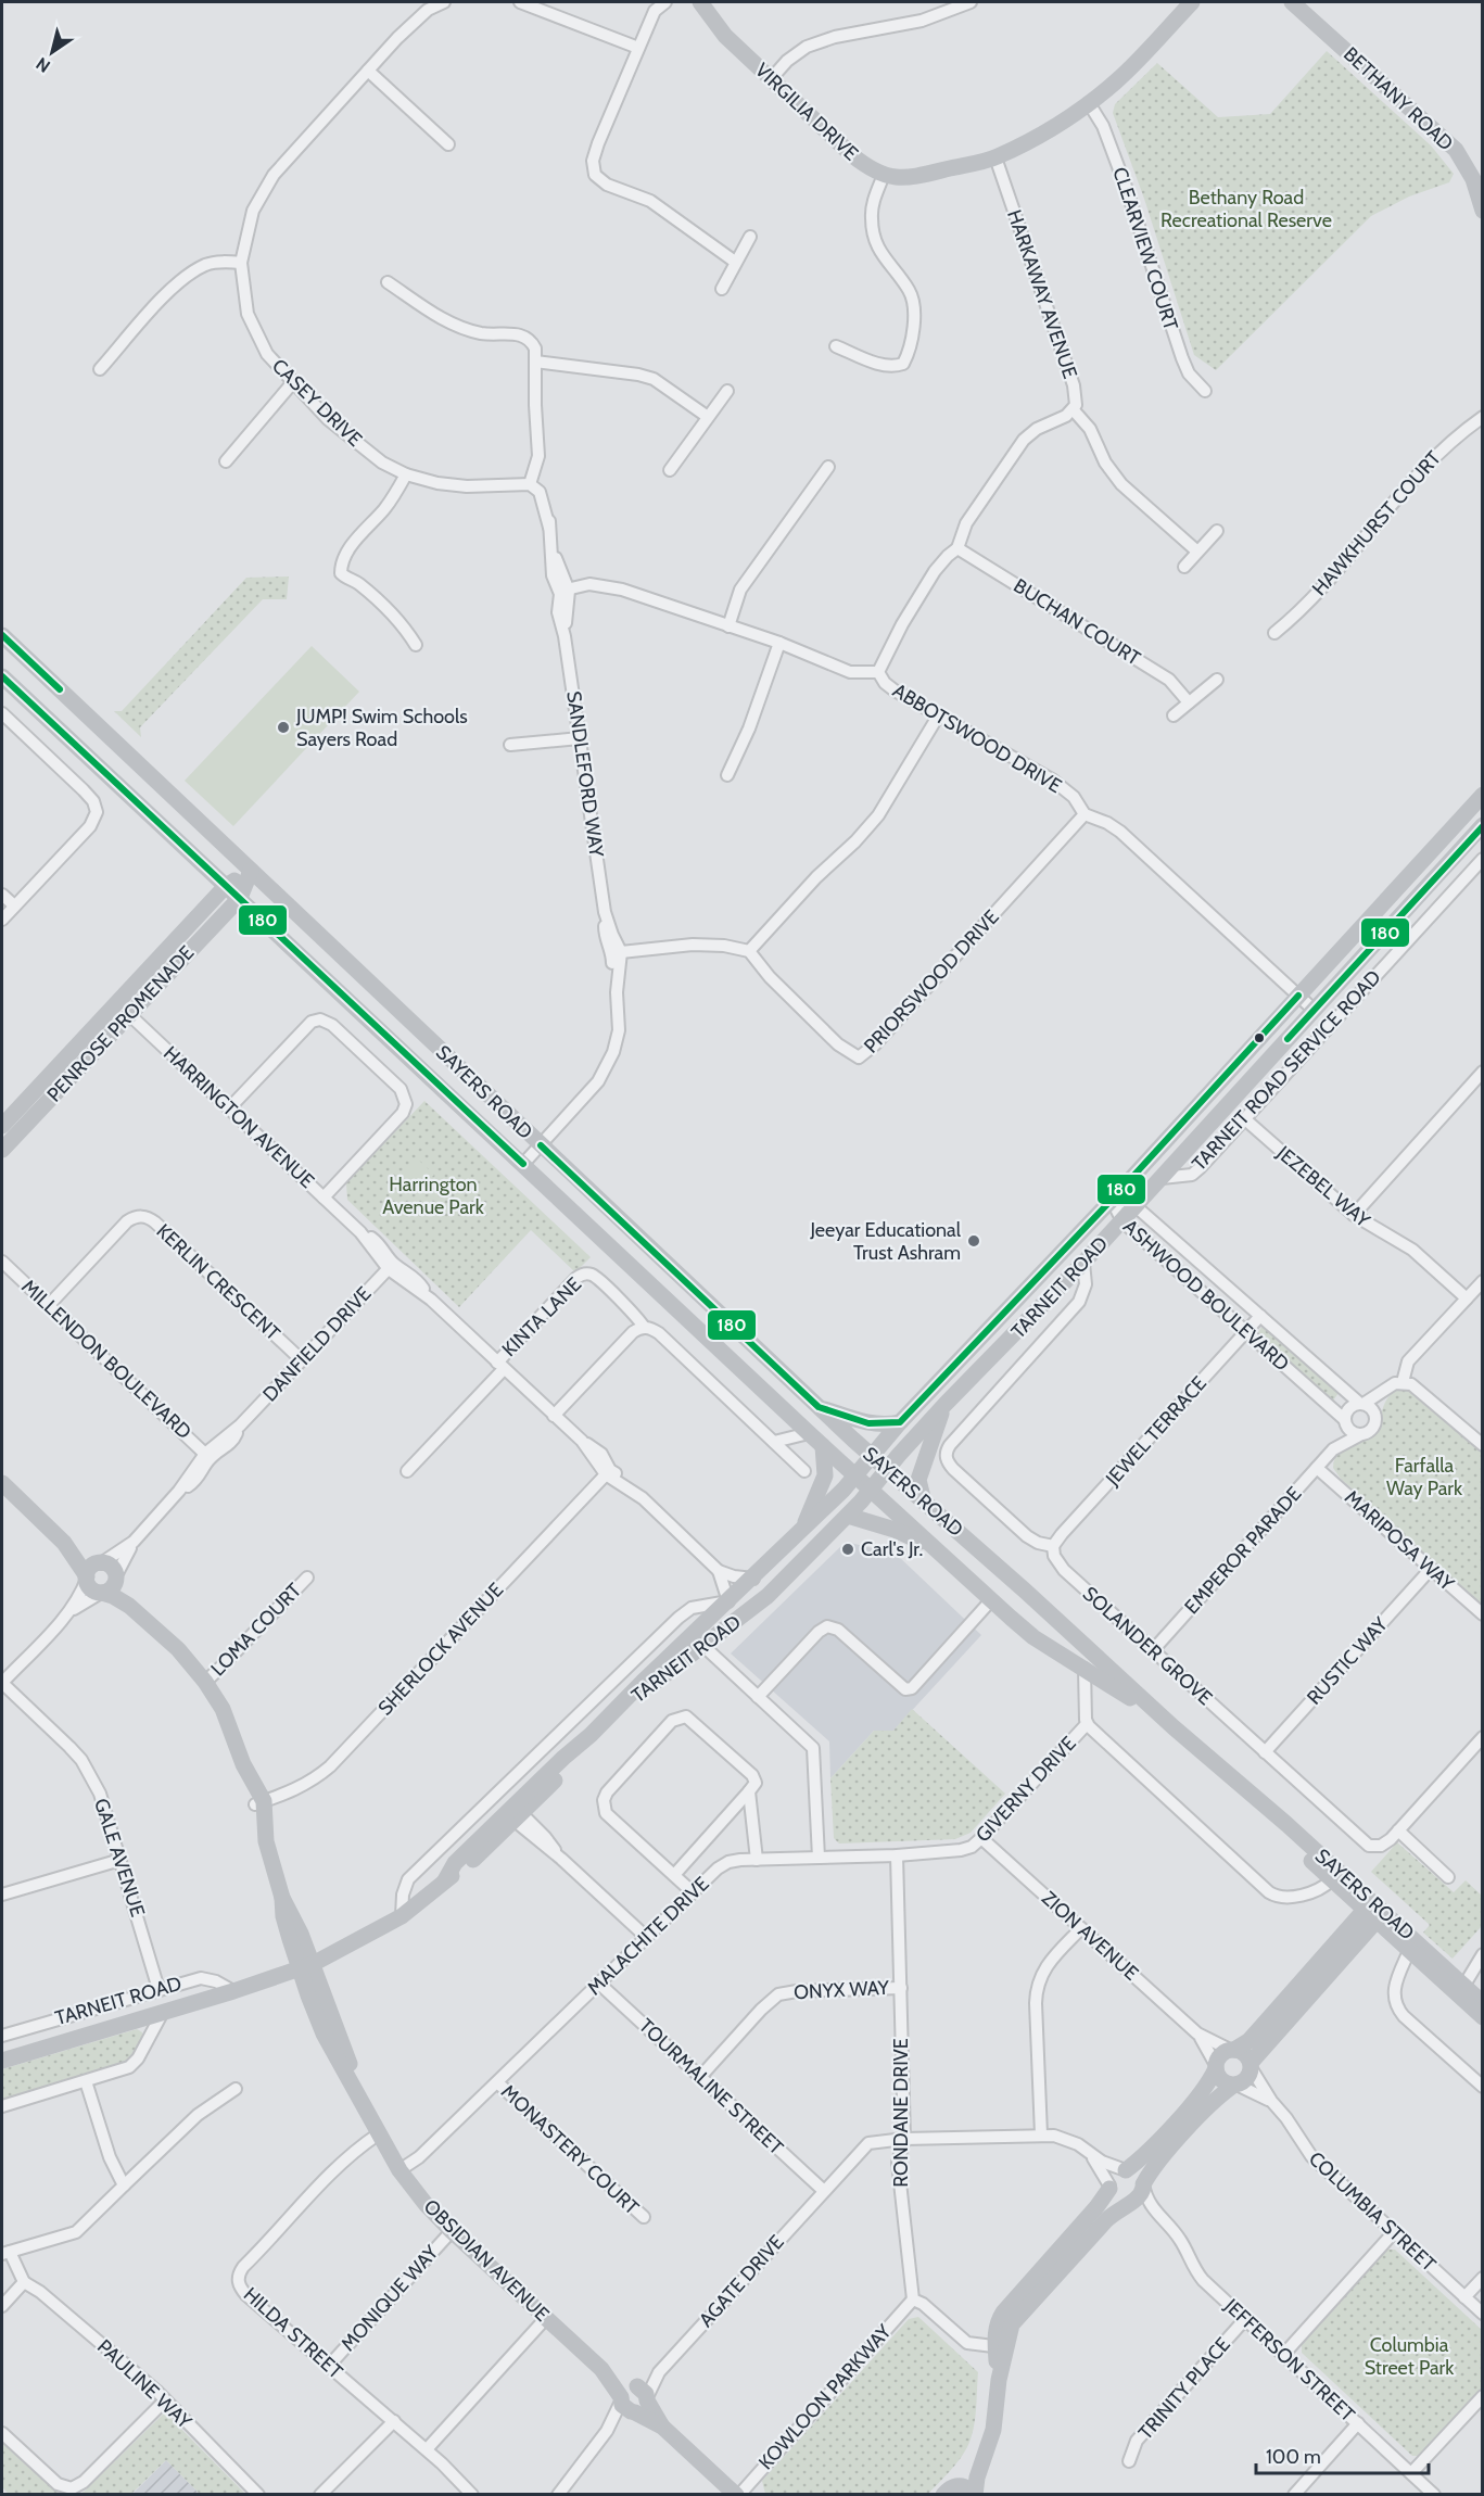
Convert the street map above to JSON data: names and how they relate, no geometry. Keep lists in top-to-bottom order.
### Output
{
  "streets": {
    "main road": [
      "BETHANY ROAD",
      "VIRGILIA DRIVE",
      "PENROSE PROMENADE",
      "SAYERS ROAD",
      "TARNEIT ROAD",
      "OBSIDIAN AVENUE"
    ],
    "street": [
      "CLEARVIEW COURT",
      "HARKAWAY AVENUE",
      "CASEY DRIVE",
      "HAWKHURST COURT",
      "BUCHAN COURT",
      "ABBOTSWOOD DRIVE",
      "SANDLEFORD WAY",
      "PRIORSWOOD DRIVE",
      "TARNEIT ROAD SERVICE ROAD",
      "HARRINGTON AVENUE",
      "JEZEBEL WAY",
      "KERLIN CRESCENT",
      "ASHWOOD BOULEVARD",
      "KINTA LANE",
      "DANFIELD DRIVE",
      "MILLENDON BOULEVARD",
      "JEWEL TERRACE",
      "MARIPOSA WAY",
      "EMPEROR PARADE",
      "LOMA COURT",
      "SOLANDER GROVE",
      "SHERLOCK AVENUE",
      "RUSTIC WAY",
      "GIVERNY DRIVE",
      "GALE AVENUE",
      "MALACHITE DRIVE",
      "ZION AVENUE",
      "ONYX WAY",
      "TOURMALINE STREET",
      "RONDANE DRIVE",
      "MONASTERY COURT",
      "COLUMBIA STREET",
      "AGATE DRIVE",
      "MONIQUE WAY",
      "HILDA STREET",
      "JEFFERSON STREET",
      "PAULINE WAY",
      "TRINITY PLACE",
      "KOWLOON PARKWAY"
    ]
  },
  "crossings": [
    ["VIRGILIA DRIVE", "CLEARVIEW COURT"],
    ["VIRGILIA DRIVE", "HARKAWAY AVENUE"],
    ["CASEY DRIVE", "SANDLEFORD WAY"],
    ["ABBOTSWOOD DRIVE", "SANDLEFORD WAY"],
    ["ABBOTSWOOD DRIVE", "PRIORSWOOD DRIVE"],
    ["ABBOTSWOOD DRIVE", "TARNEIT ROAD"],
    ["SANDLEFORD WAY", "SAYERS ROAD"],
    ["PENROSE PROMENADE", "SAYERS ROAD"],
    ["PENROSE PROMENADE", "HARRINGTON AVENUE"],
    ["TARNEIT ROAD SERVICE ROAD", "JEZEBEL WAY"],
    ["TARNEIT ROAD SERVICE ROAD", "TARNEIT ROAD"],
    ["SAYERS ROAD", "TARNEIT ROAD"],
    ["SAYERS ROAD", "GIVERNY DRIVE"],
    ["HARRINGTON AVENUE", "KINTA LANE"],
    ["HARRINGTON AVENUE", "DANFIELD DRIVE"],
    ["HARRINGTON AVENUE", "SHERLOCK AVENUE"],
    ["KERLIN CRESCENT", "DANFIELD DRIVE"],
    ["KERLIN CRESCENT", "MILLENDON BOULEVARD"],
    ["TARNEIT ROAD", "ASHWOOD BOULEVARD"],
    ["TARNEIT ROAD", "GALE AVENUE"],
    ["TARNEIT ROAD", "OBSIDIAN AVENUE"],
    ["ASHWOOD BOULEVARD", "JEWEL TERRACE"],
    ["ASHWOOD BOULEVARD", "EMPEROR PARADE"],
    ["DANFIELD DRIVE", "MILLENDON BOULEVARD"],
    ["JEWEL TERRACE", "SOLANDER GROVE"],
    ["MARIPOSA WAY", "EMPEROR PARADE"],
    ["MARIPOSA WAY", "RUSTIC WAY"],
    ["EMPEROR PARADE", "SOLANDER GROVE"],
    ["LOMA COURT", "OBSIDIAN AVENUE"],
    ["SOLANDER GROVE", "RUSTIC WAY"],
    ["SHERLOCK AVENUE", "OBSIDIAN AVENUE"],
    ["GIVERNY DRIVE", "MALACHITE DRIVE"],
    ["GIVERNY DRIVE", "ZION AVENUE"],
    ["MALACHITE DRIVE", "TOURMALINE STREET"],
    ["MALACHITE DRIVE", "RONDANE DRIVE"],
    ["MALACHITE DRIVE", "MONASTERY COURT"],
    ["MALACHITE DRIVE", "OBSIDIAN AVENUE"],
    ["ZION AVENUE", "COLUMBIA STREET"],
    ["ONYX WAY", "TOURMALINE STREET"],
    ["ONYX WAY", "RONDANE DRIVE"],
    ["TOURMALINE STREET", "AGATE DRIVE"],
    ["RONDANE DRIVE", "AGATE DRIVE"],
    ["RONDANE DRIVE", "KOWLOON PARKWAY"],
    ["OBSIDIAN AVENUE", "AGATE DRIVE"],
    ["OBSIDIAN AVENUE", "MONIQUE WAY"],
    ["OBSIDIAN AVENUE", "HILDA STREET"],
    ["MONIQUE WAY", "HILDA STREET"],
    ["JEFFERSON STREET", "TRINITY PLACE"]
  ],
  "parks": [
    "Bethany Road Recreational Reserve",
    "Harrington Avenue Park",
    "Farfalla Way Park",
    "Columbia Street Park"
  ],
  "places": ["JUMP! Swim Schools Sayers Road", "Jeeyar Educational Trust Ashram", "Carl's Jr."],
  "lines": ["transit line 180"],
  "scale_bar": "100 m",
  "north": "bottom left"
}
